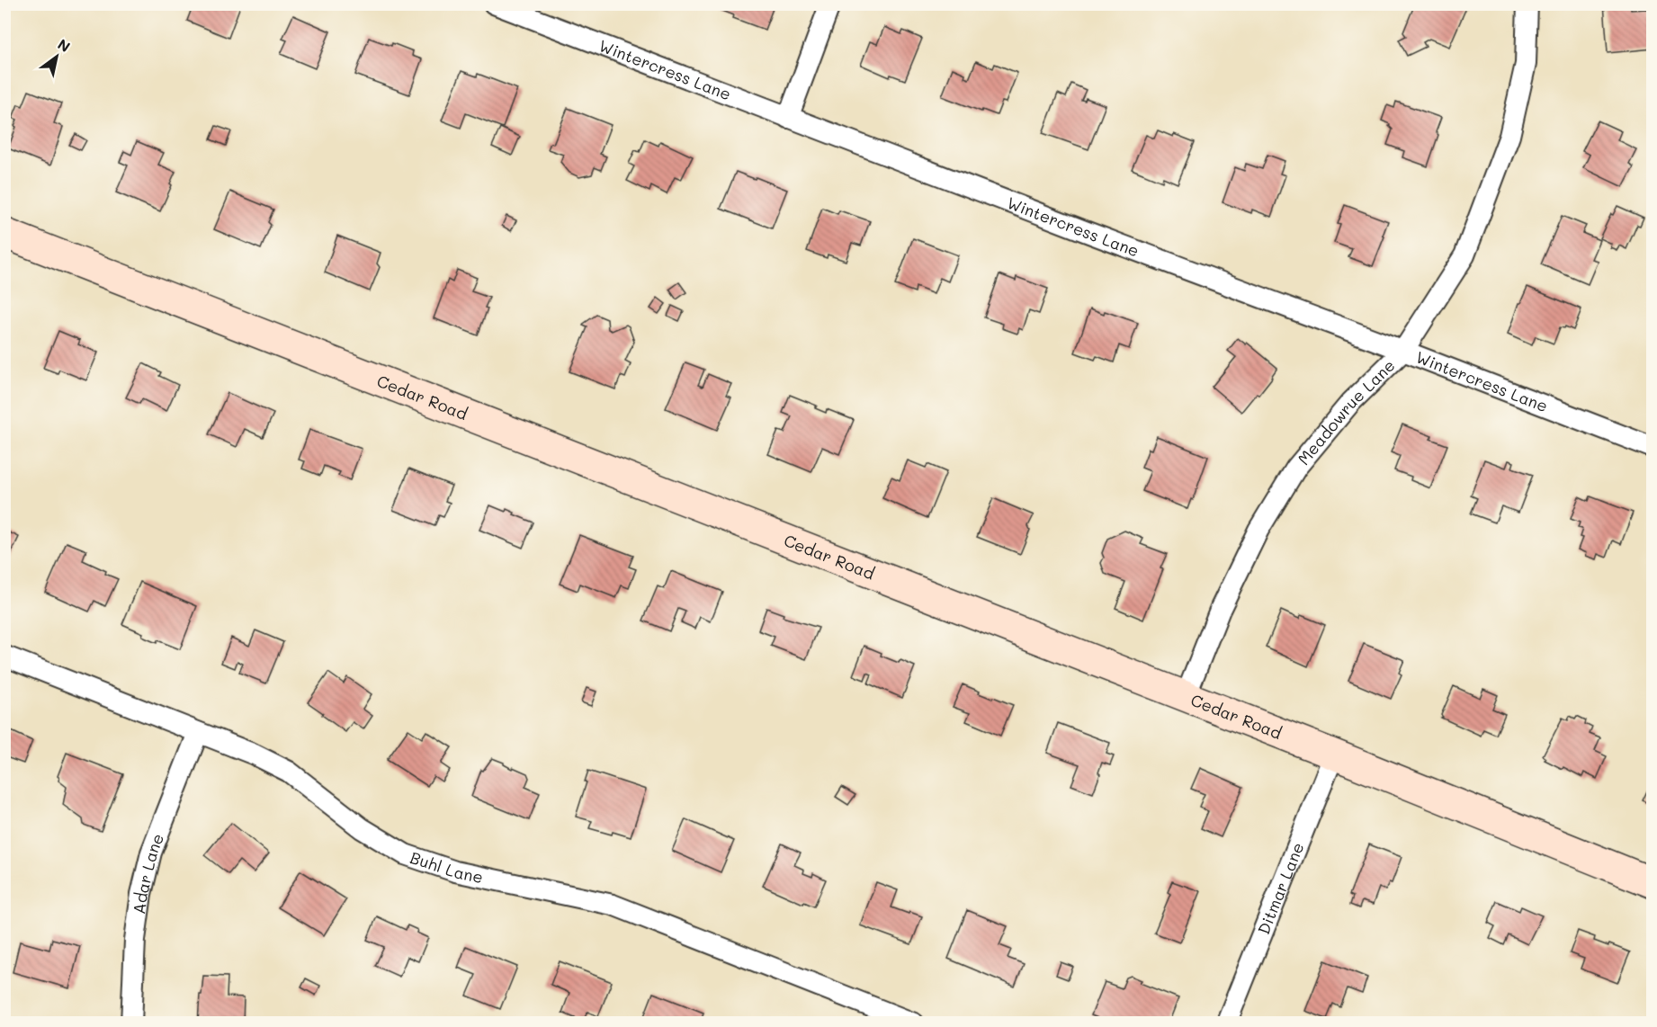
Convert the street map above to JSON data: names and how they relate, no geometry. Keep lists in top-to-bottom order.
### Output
{
  "streets": {
    "street": [
      "Wintercress Lane",
      "Cedar Road",
      "Meadowrue Lane",
      "Buhl Lane",
      "Adar Lane",
      "Ditmar Lane"
    ]
  },
  "crossings": [
    ["Wintercress Lane", "Meadowrue Lane"],
    ["Cedar Road", "Meadowrue Lane"],
    ["Cedar Road", "Ditmar Lane"],
    ["Buhl Lane", "Adar Lane"]
  ],
  "north": "top right"
}
